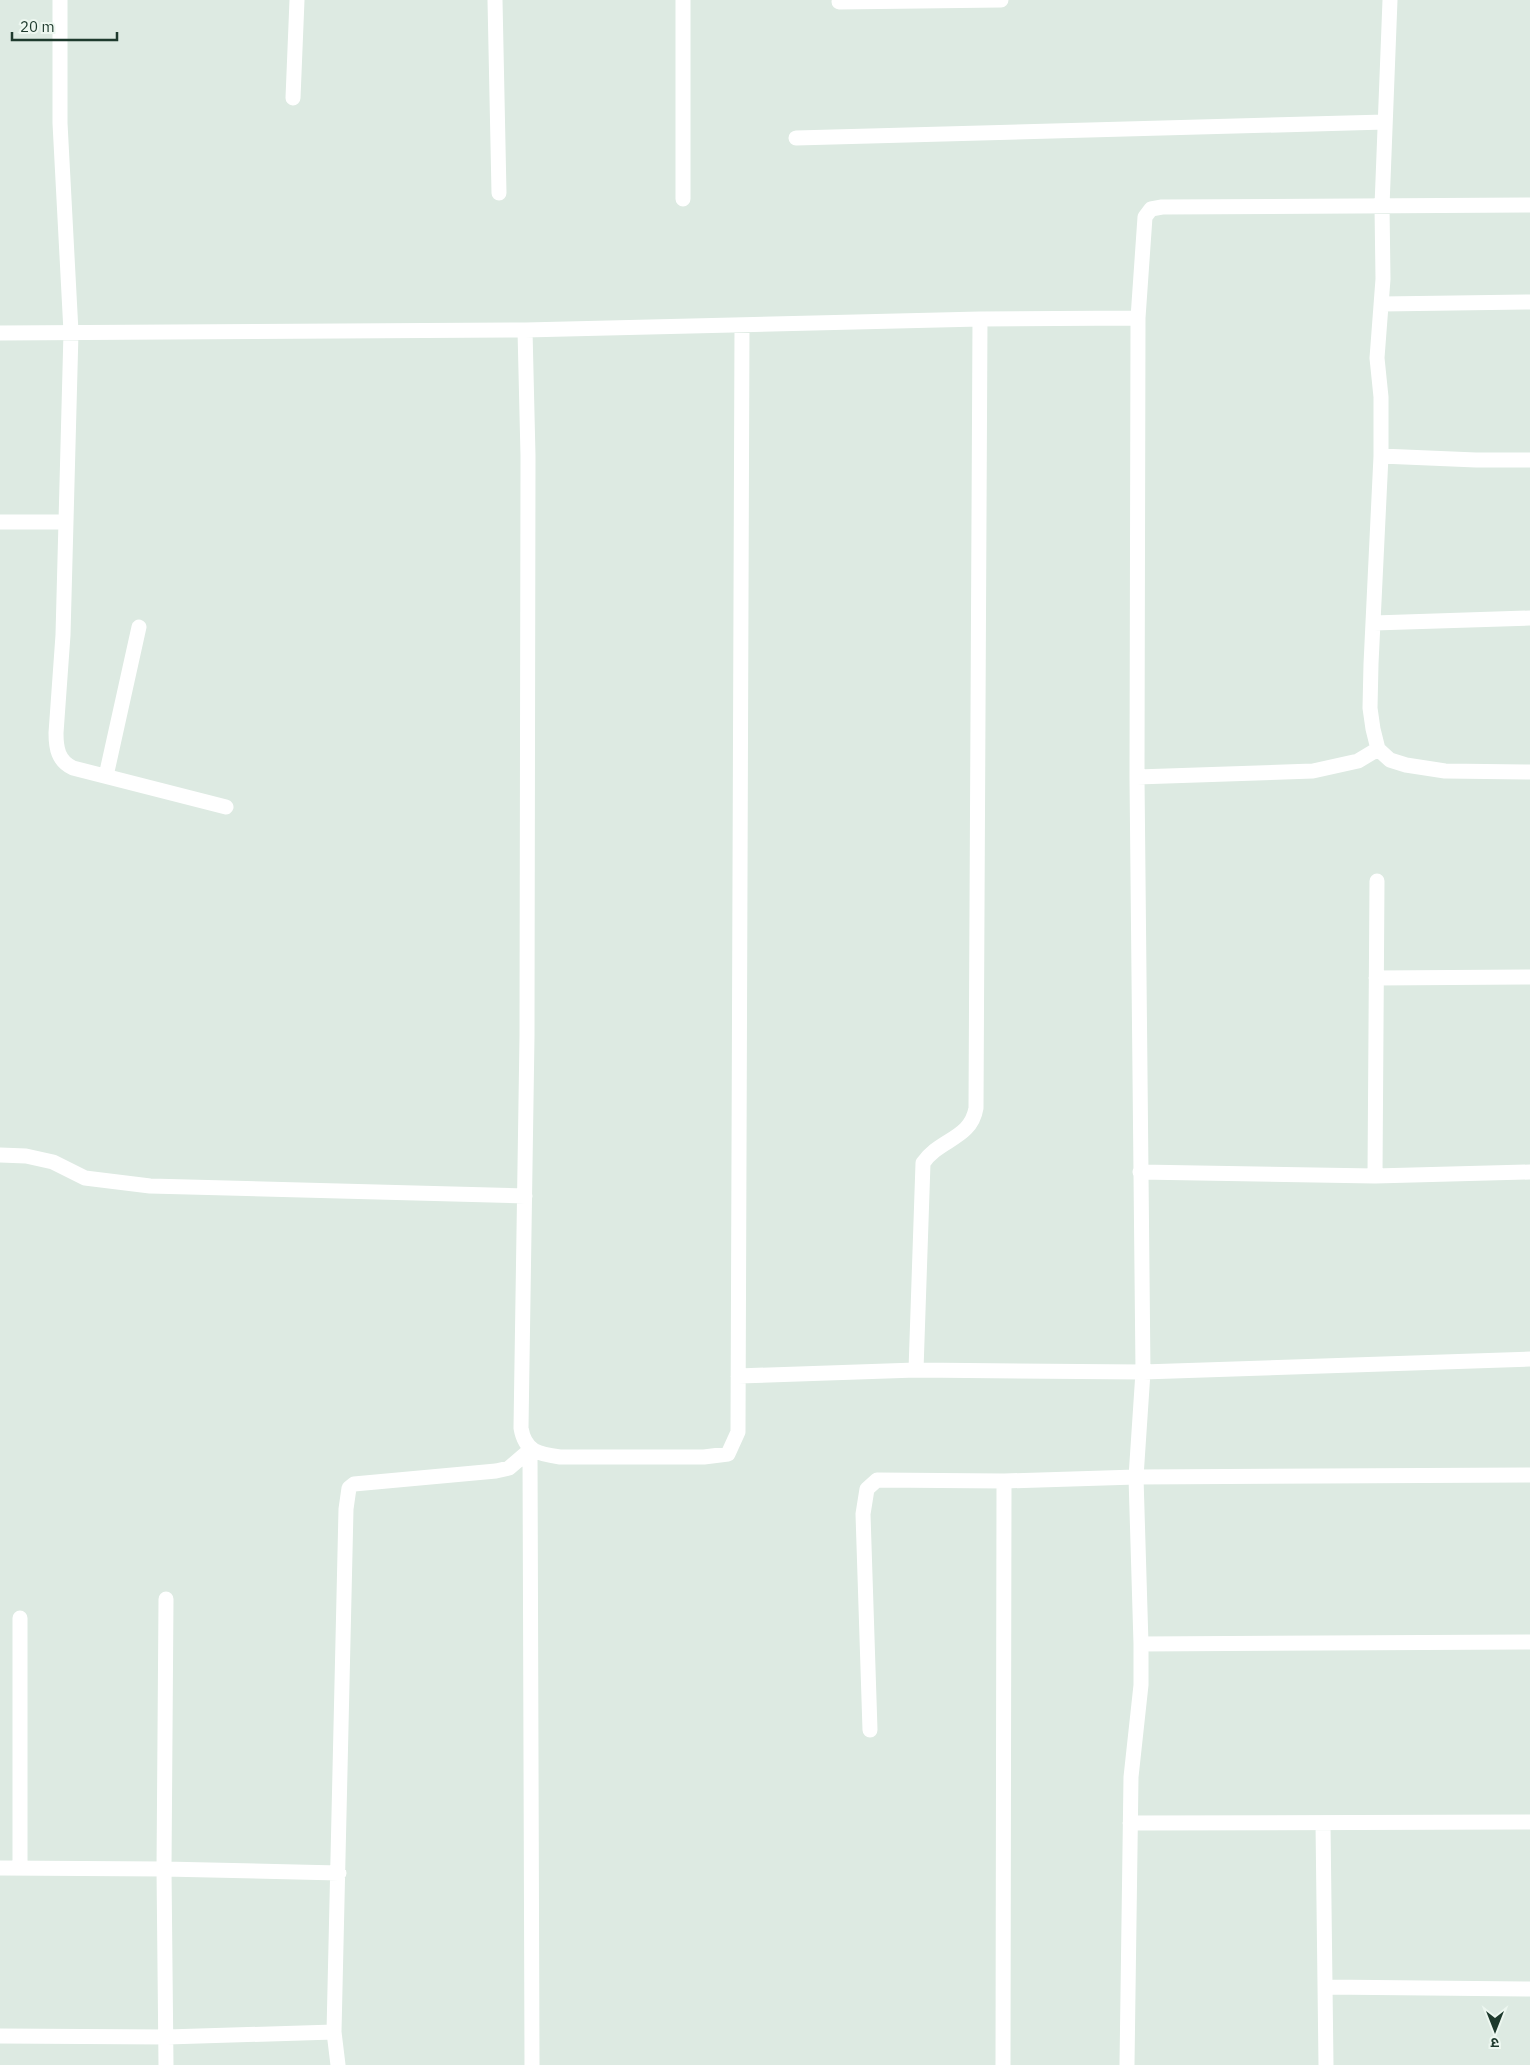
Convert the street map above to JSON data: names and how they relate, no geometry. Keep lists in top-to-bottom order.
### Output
{
  "scale_bar": "20 m",
  "north": "bottom"
}
